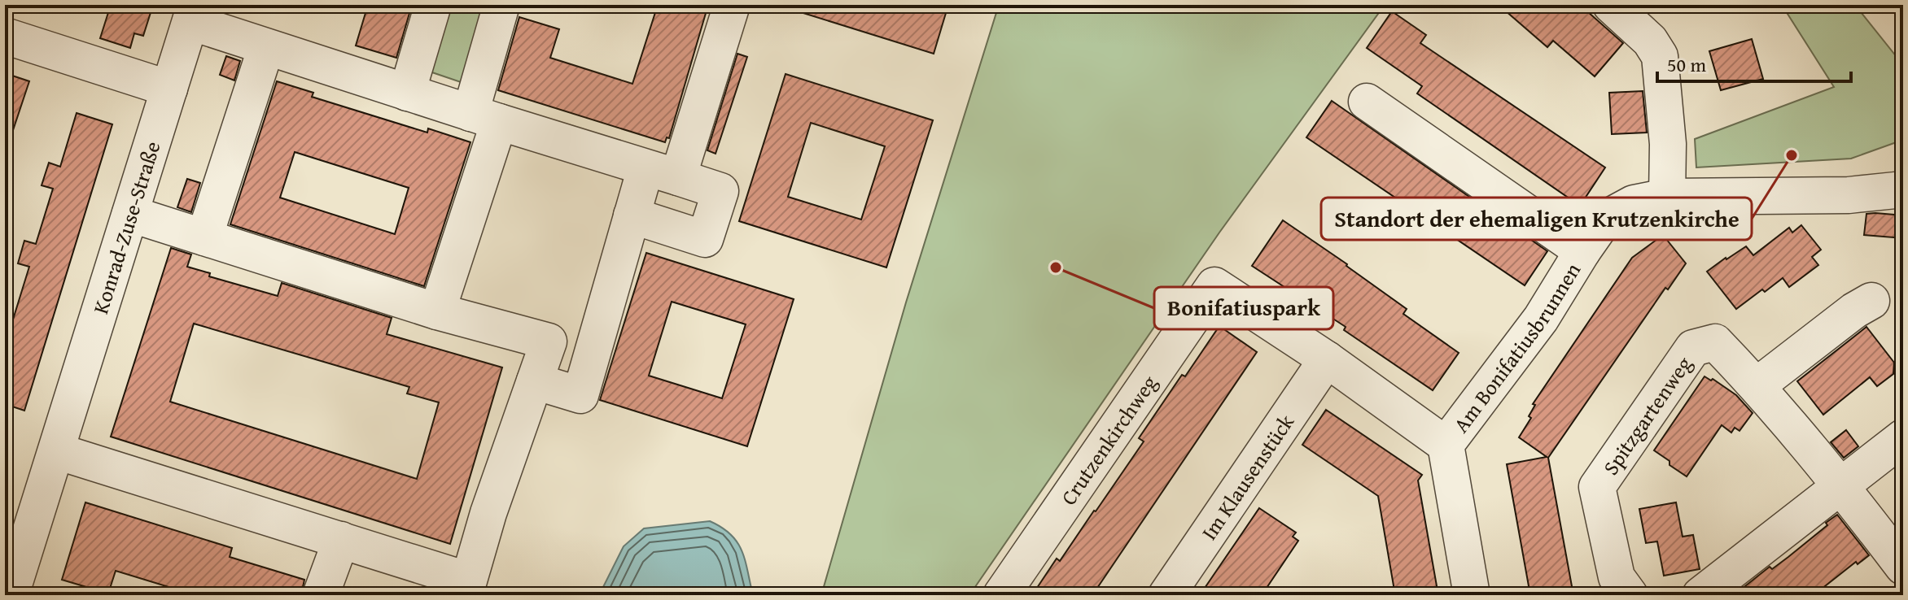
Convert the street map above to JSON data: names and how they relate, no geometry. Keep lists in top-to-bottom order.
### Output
{
  "streets": {
    "street": [
      "Konrad-Zuse-Straße",
      "Am Bonifatiusbrunnen",
      "Spitzgartenweg",
      "Crutzenkirchweg",
      "Im Klausenstück"
    ]
  },
  "crossings": [
    ["Crutzenkirchweg", "Im Klausenstück"]
  ],
  "places": ["Standort der ehemaligen Krutzenkirche", "Bonifatiuspark"],
  "scale_bar": "50 m"
}
